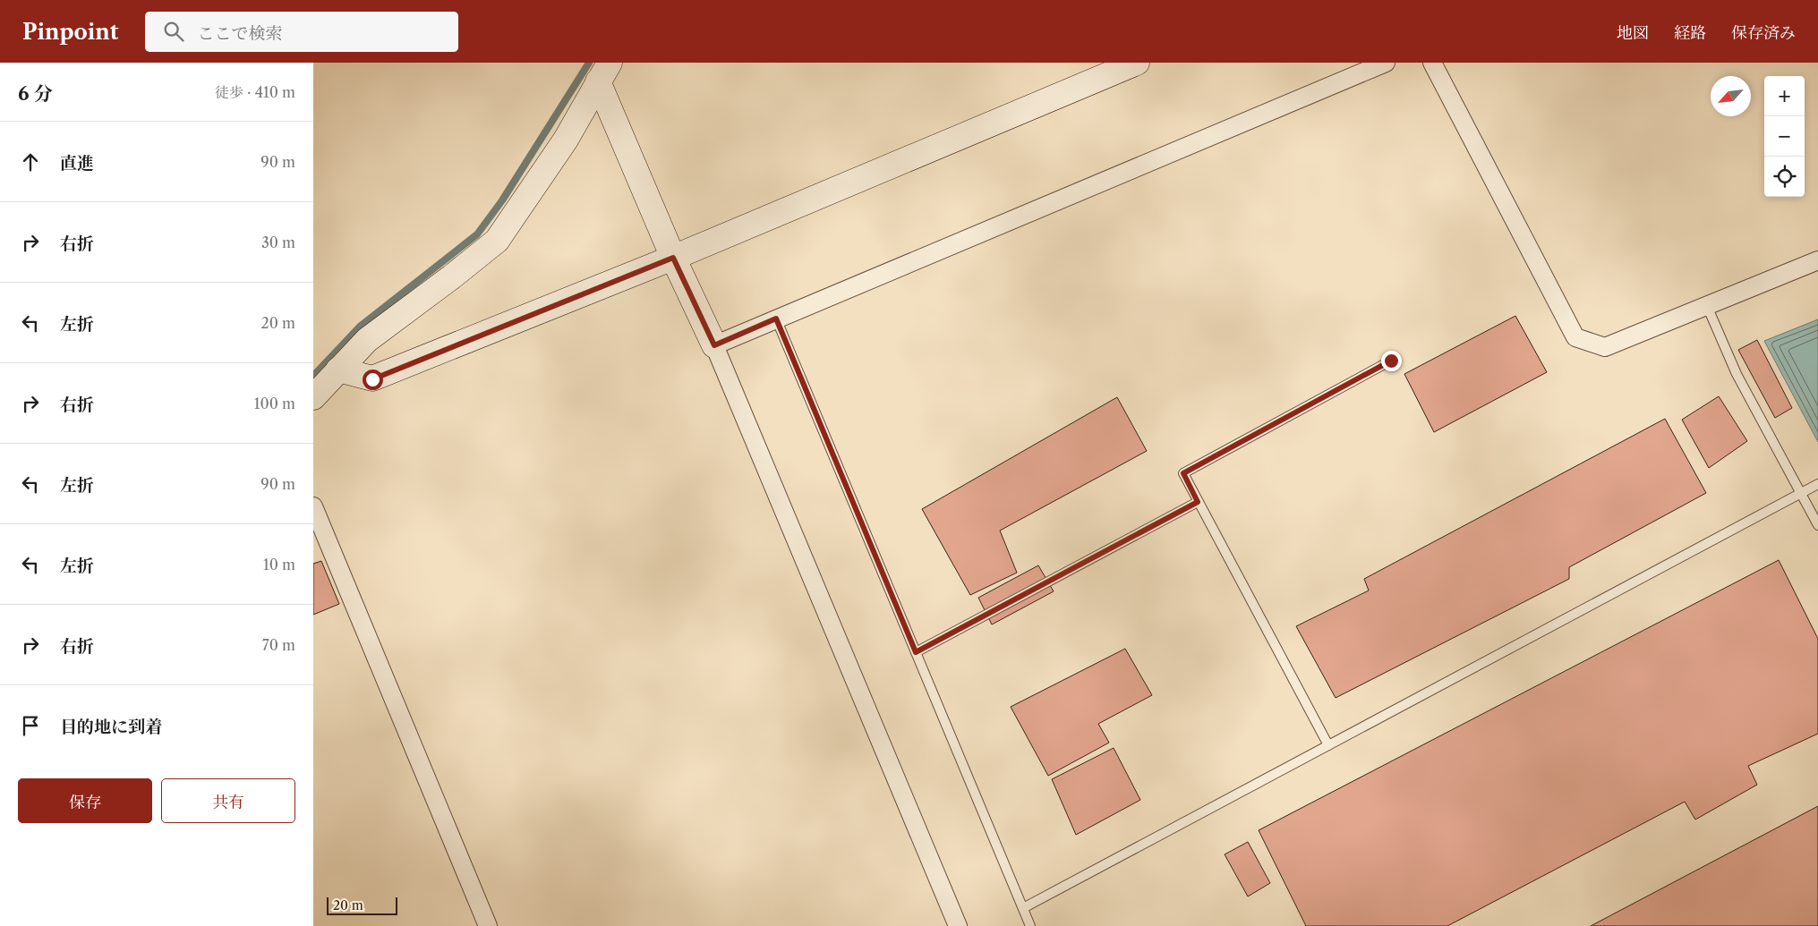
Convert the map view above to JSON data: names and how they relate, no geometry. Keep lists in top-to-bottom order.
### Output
{
  "scale_bar": "20 m",
  "north": "bottom left",
  "page": {
    "header": "Pinpoint",
    "search": "ここで検索",
    "nav": ["地図", "経路", "保存済み"],
    "heading": ["6 分", "徒歩 · 410 m"],
    "map_buttons": ["+", "−"],
    "list": [
      ["直進", "90 m"],
      ["右折", "30 m"],
      ["左折", "20 m"],
      ["右折", "100 m"],
      ["左折", "90 m"],
      ["左折", "10 m"],
      ["右折", "70 m"],
      "目的地に到着"
    ],
    "buttons": ["保存", "共有"],
    "scale": "20 m"
  }
}
